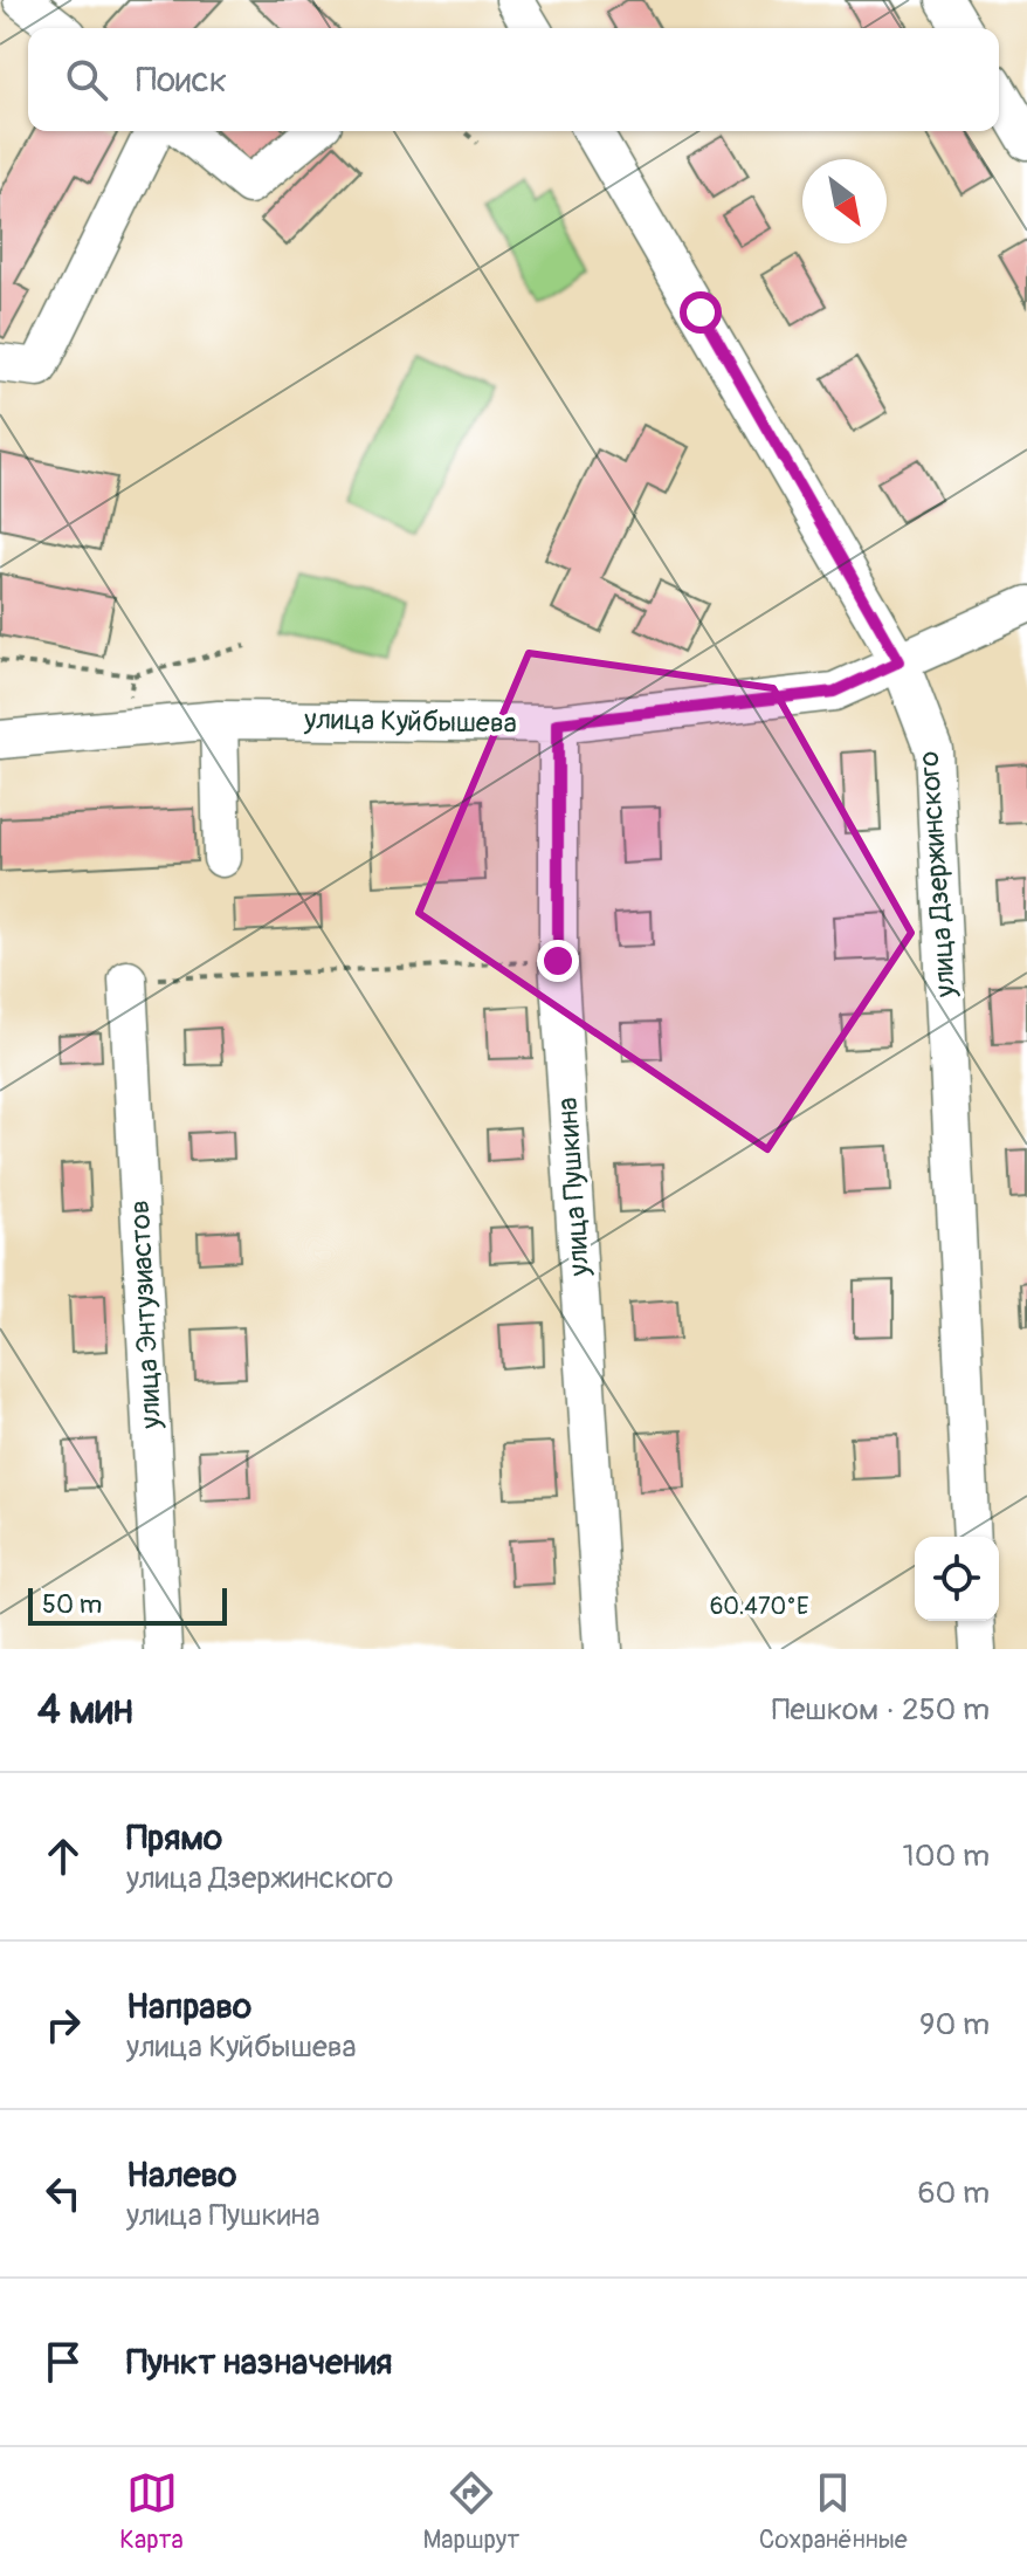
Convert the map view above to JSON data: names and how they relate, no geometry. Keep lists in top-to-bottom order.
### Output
{
  "streets": {
    "street": [
      "улица Куйбышева",
      "улица Дзержинского",
      "улица Пушкина",
      "улица Энтузиастов"
    ]
  },
  "crossings": [
    ["улица Куйбышева", "улица Дзержинского"],
    ["улица Куйбышева", "улица Пушкина"]
  ],
  "scale_bar": "50 m",
  "north": "bottom right",
  "page": {
    "search": "Поиск",
    "scale": "50 m",
    "heading": ["4 мин", "Пешком · 250 m"],
    "list": [
      ["Прямо", "улица Дзержинского", "100 m"],
      ["Направо", "улица Куйбышева", "90 m"],
      ["Налево", "улица Пушкина", "60 m"],
      "Пункт назначения"
    ],
    "nav": ["Карта", "Маршрут", "Сохранённые"]
  },
  "coordinates": ["60.470°E"]
}
